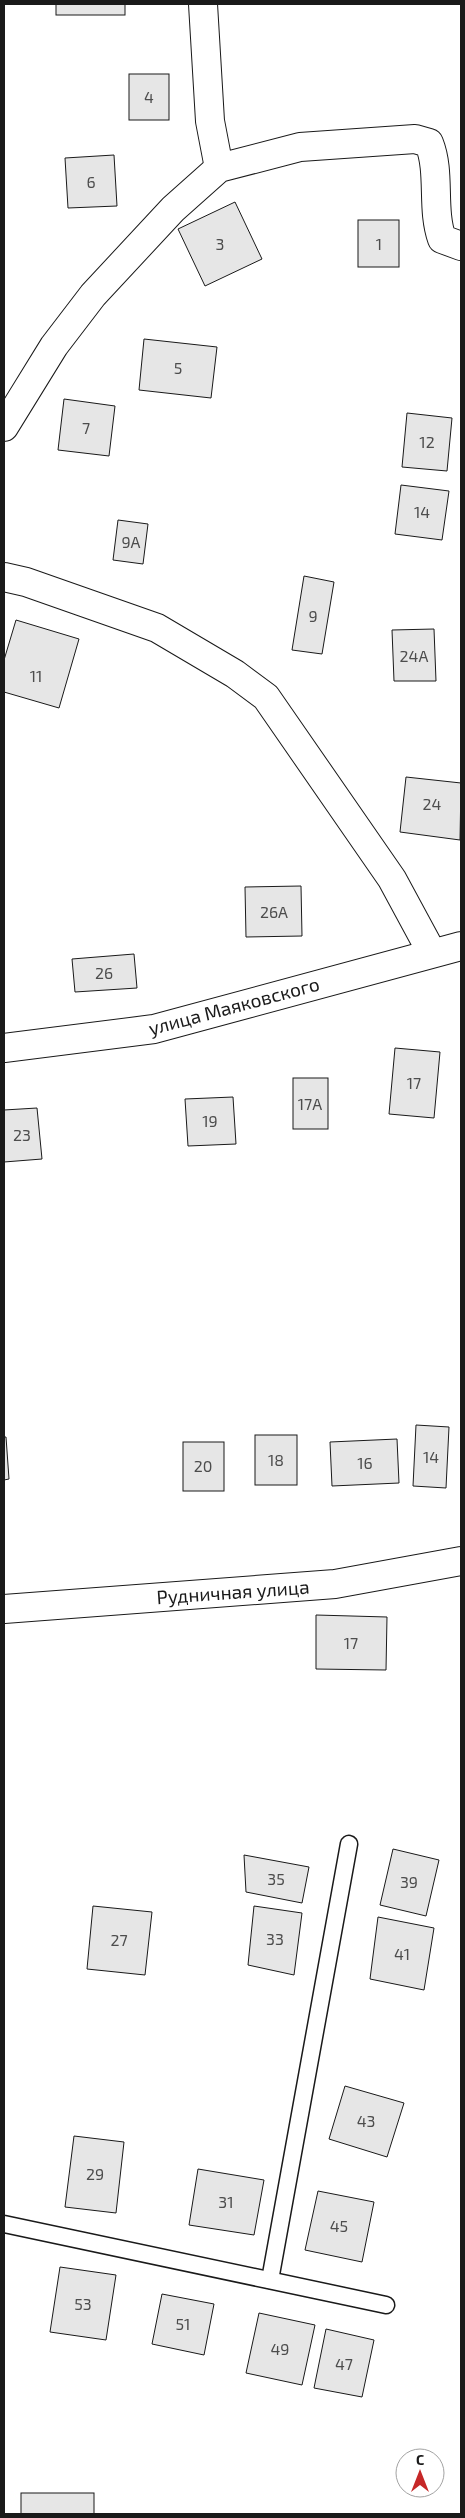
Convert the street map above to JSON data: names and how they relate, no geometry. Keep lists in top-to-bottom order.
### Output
{
  "streets": {
    "street": ["улица Маяковского", "Рудничная улица"]
  },
  "house_numbers": [
    "4",
    "6",
    "3",
    "1",
    "5",
    "7",
    "12",
    "14",
    "9А",
    "9",
    "24А",
    "11",
    "24",
    "26А",
    "26",
    "17",
    "17А",
    "19",
    "23",
    "14",
    "18",
    "16",
    "20",
    "17",
    "35",
    "39",
    "33",
    "27",
    "41",
    "43",
    "29",
    "31",
    "45",
    "53",
    "51",
    "49",
    "47"
  ],
  "north": "top"
}
